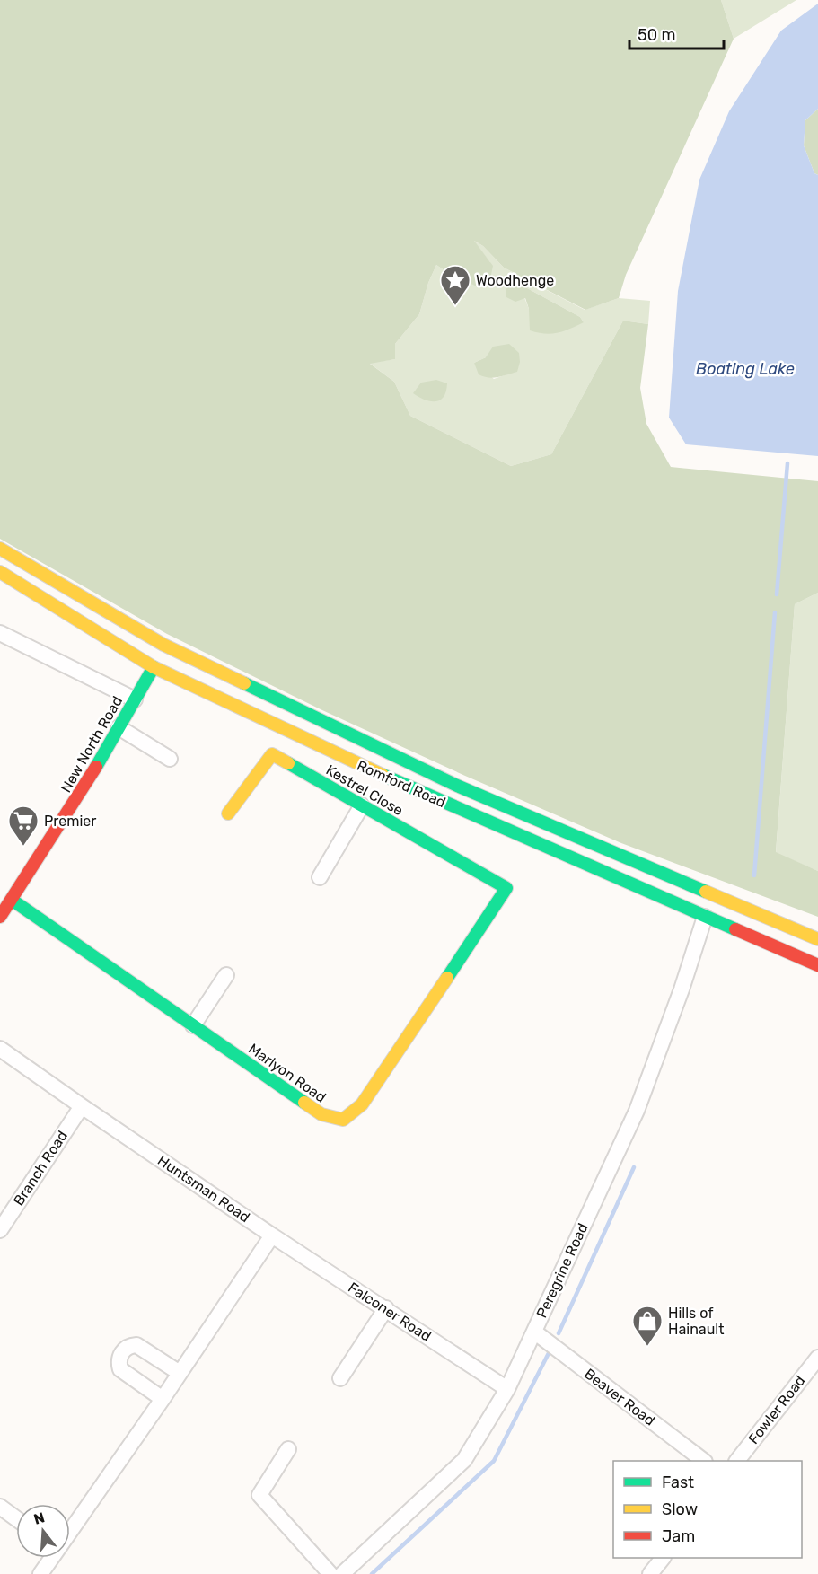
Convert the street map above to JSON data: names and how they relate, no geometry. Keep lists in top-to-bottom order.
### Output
{
  "streets": {
    "main road": [
      "New North Road",
      "Romford Road",
      "Kestrel Close",
      "Marlyon Road"
    ],
    "street": [
      "Branch Road",
      "Huntsman Road",
      "Peregrine Road",
      "Falconer Road",
      "Beaver Road",
      "Fowler Road"
    ]
  },
  "crossings": [
    ["New North Road", "Romford Road"],
    ["New North Road", "Marlyon Road"],
    ["Romford Road", "Peregrine Road"],
    ["Kestrel Close", "Marlyon Road"],
    ["Branch Road", "Huntsman Road"],
    ["Huntsman Road", "Falconer Road"],
    ["Peregrine Road", "Falconer Road"],
    ["Peregrine Road", "Beaver Road"]
  ],
  "water": ["Boating Lake"],
  "places": {
    "place": ["Woodhenge"],
    "supermarket": ["Premier"],
    "shop": ["Hills of Hainault"]
  },
  "legend": ["Fast", "Slow", "Jam"],
  "scale_bar": "50 m",
  "north": "top"
}
